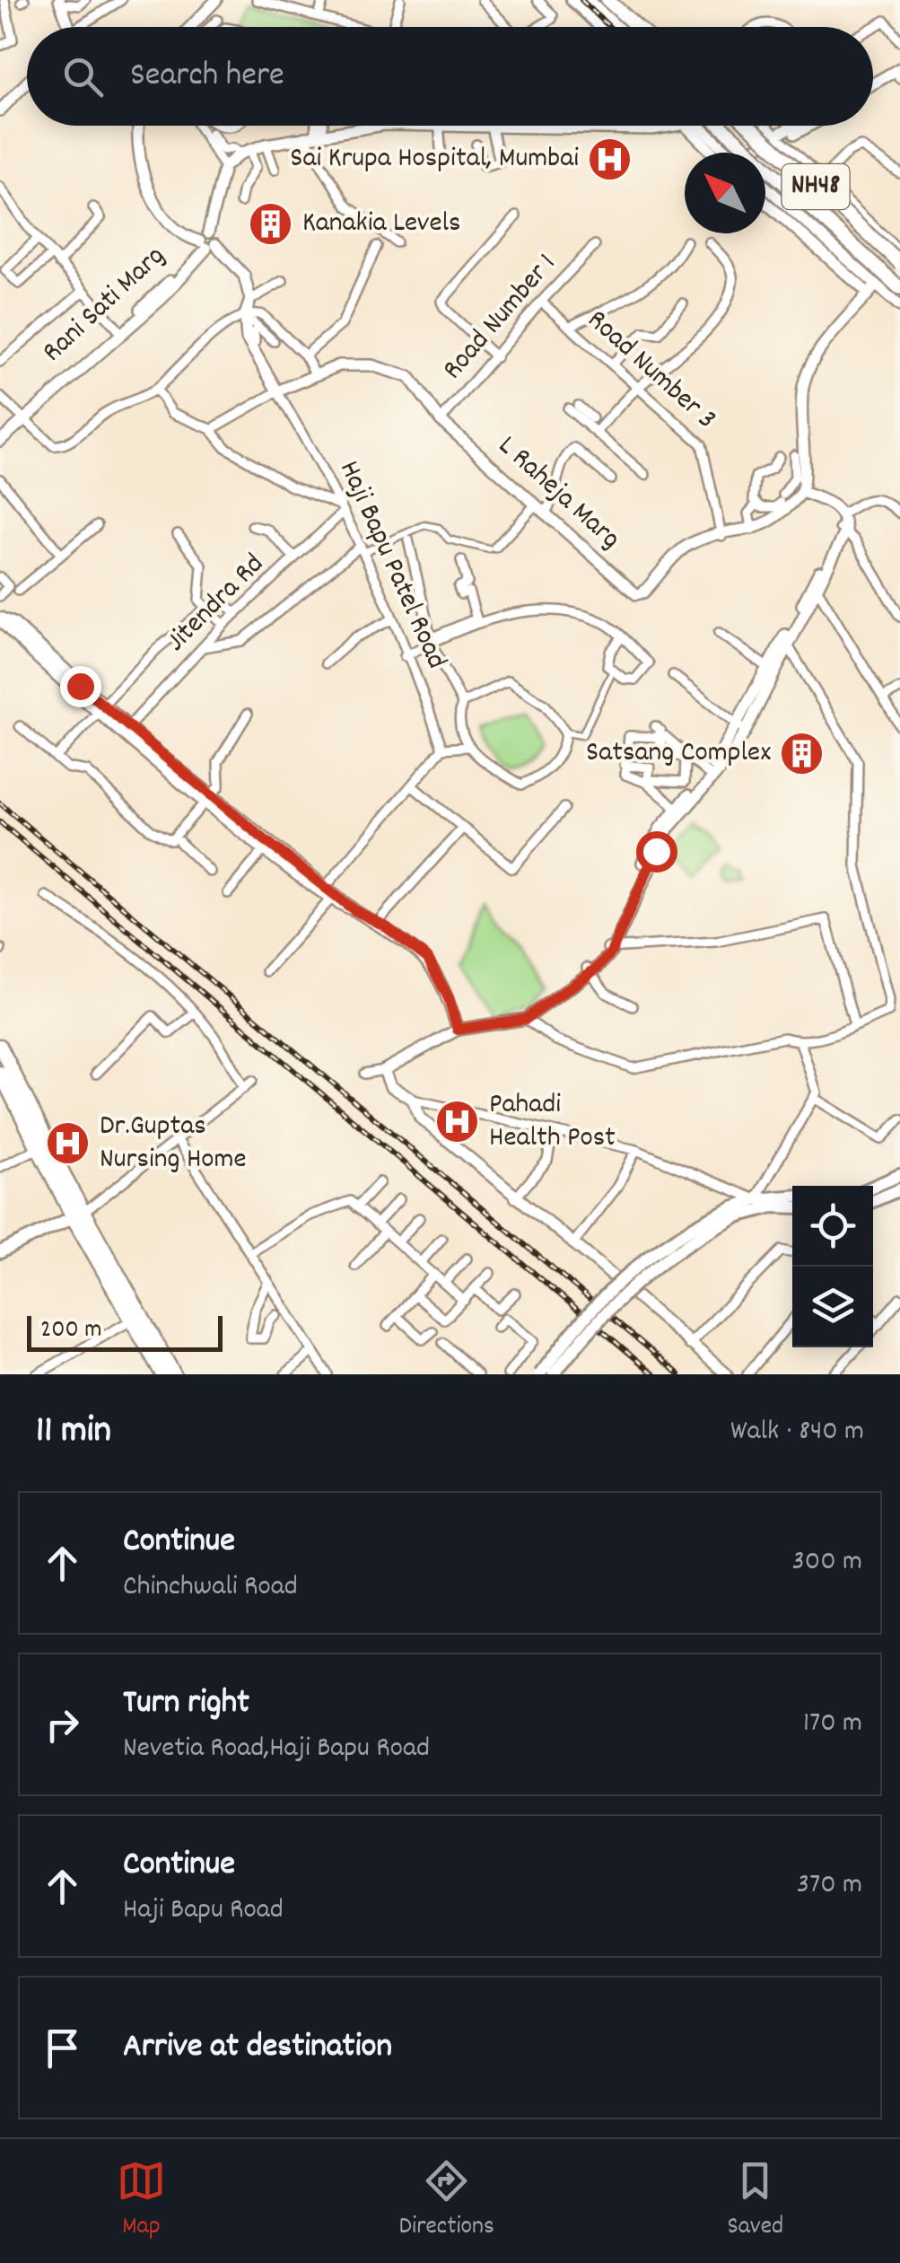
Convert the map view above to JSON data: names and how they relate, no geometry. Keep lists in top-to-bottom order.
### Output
{
  "streets": {
    "main road": ["NH48"],
    "street": [
      "Rani Sati Marg",
      "Road Number 1",
      "Road Number 3",
      "L Raheja Marg",
      "Haji Bapu Patel Road",
      "Jitendra Rd"
    ]
  },
  "crossings": [
    ["Road Number 1", "Road Number 3"],
    ["Road Number 1", "L Raheja Marg"],
    ["Road Number 3", "L Raheja Marg"],
    ["L Raheja Marg", "Haji Bapu Patel Road"],
    ["Haji Bapu Patel Road", "Jitendra Rd"]
  ],
  "places": {
    "hospital": ["Sai Krupa Hospital, Mumbai", "Pahadi Health Post", "Dr.Guptas Nursing Home"],
    "building": ["Kanakia Levels", "Satsang Complex"]
  },
  "scale_bar": "200 m",
  "north": "top left",
  "page": {
    "search": "Search here",
    "scale": "200 m",
    "heading": ["11 min", "Walk · 840 m"],
    "list": [
      ["Continue", "Chinchwali Road", "300 m"],
      ["Turn right", "Nevetia Road,Haji Bapu Road", "170 m"],
      ["Continue", "Haji Bapu Road", "370 m"],
      "Arrive at destination"
    ],
    "nav": ["Map", "Directions", "Saved"]
  }
}
